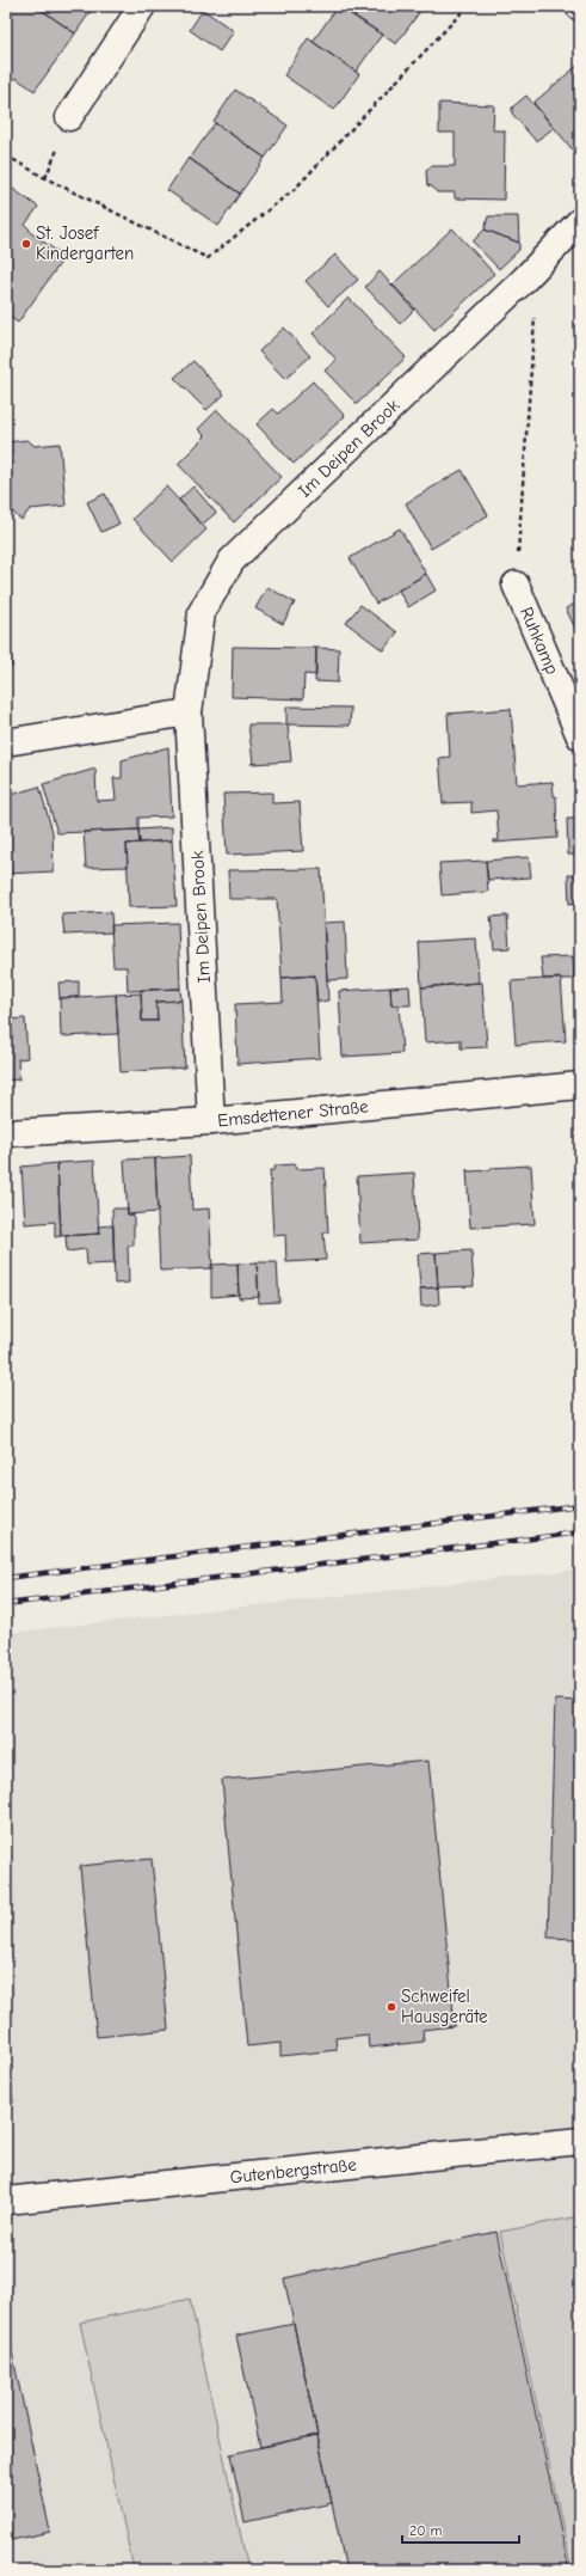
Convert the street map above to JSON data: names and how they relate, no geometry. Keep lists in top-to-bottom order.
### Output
{
  "streets": {
    "street": [
      "Im Deipen Brook",
      "Ruhkamp",
      "Emsdettener Straße",
      "Gutenbergstraße"
    ]
  },
  "crossings": [
    ["Im Deipen Brook", "Emsdettener Straße"]
  ],
  "places": ["St. Josef Kindergarten", "Schweifel Hausgeräte"],
  "scale_bar": "20 m"
}
